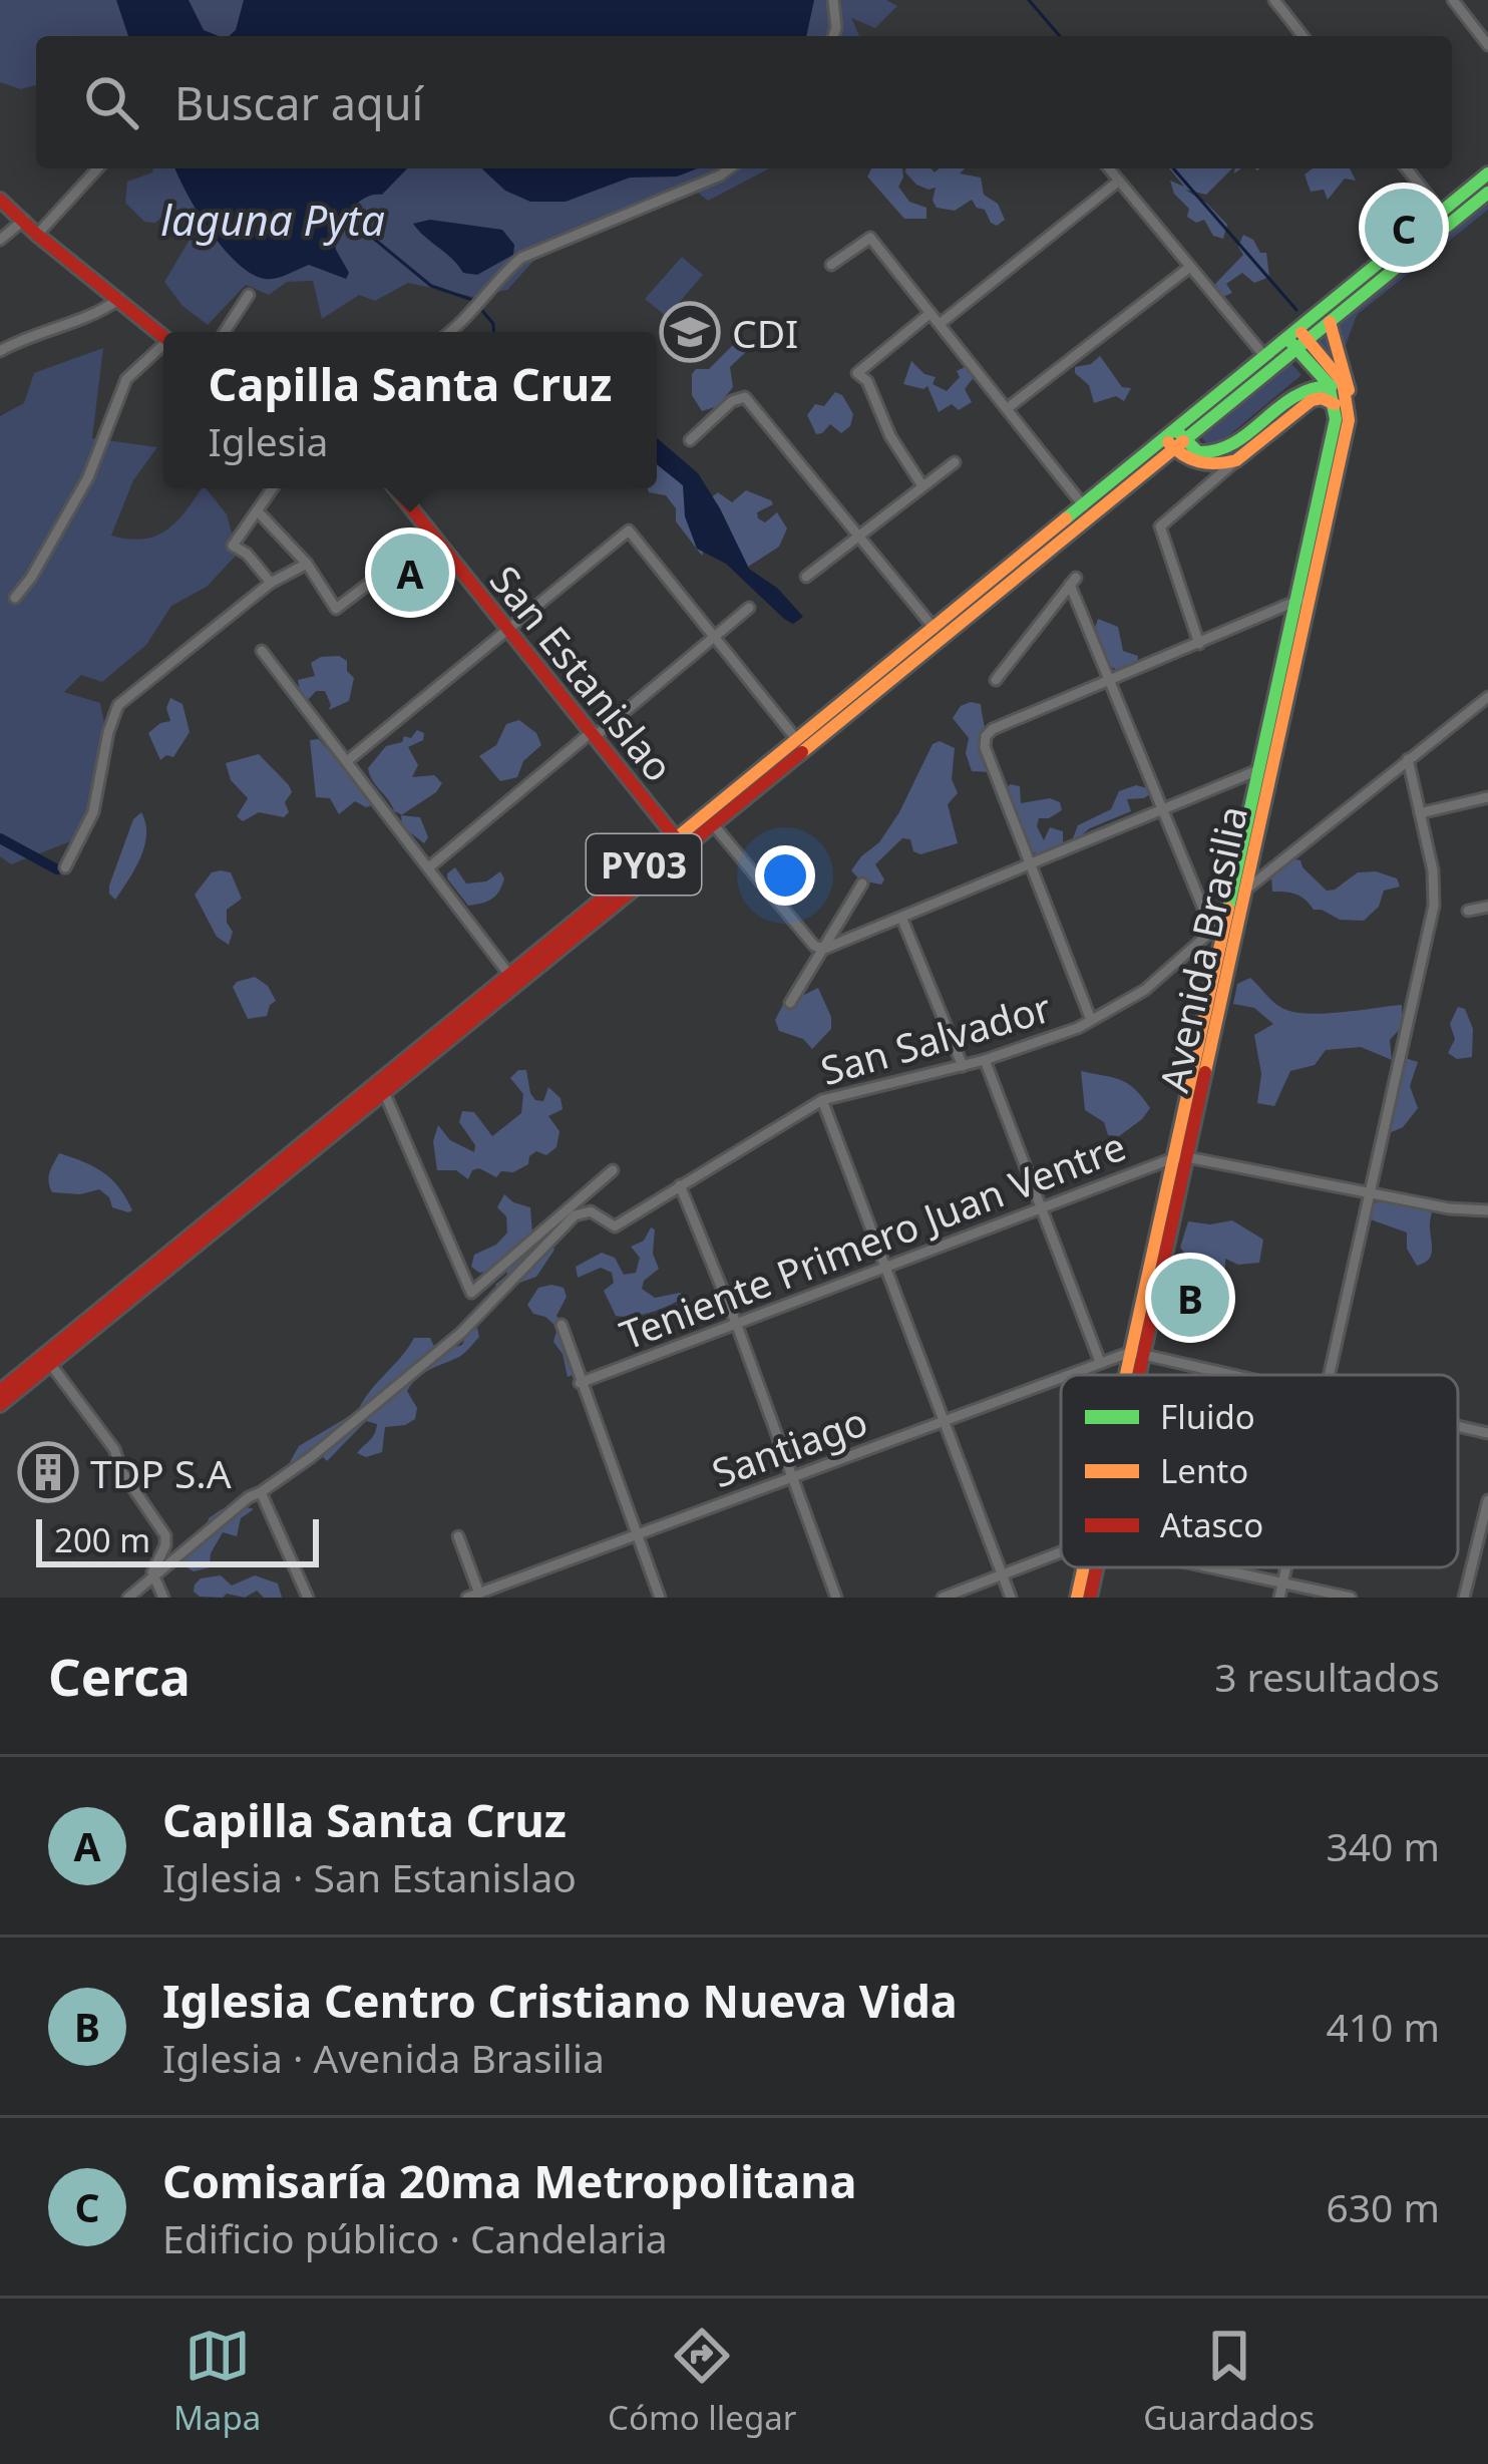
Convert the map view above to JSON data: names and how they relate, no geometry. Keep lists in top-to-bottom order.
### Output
{
  "streets": {
    "main road": ["San Estanislao", "PY03", "Avenida Brasilia"],
    "street": ["San Salvador", "Teniente Primero Juan Ventre", "Santiago"]
  },
  "crossings": [
    ["San Estanislao", "PY03"],
    ["PY03", "Avenida Brasilia"],
    ["Avenida Brasilia", "San Salvador"],
    ["Avenida Brasilia", "Teniente Primero Juan Ventre"],
    ["Avenida Brasilia", "Santiago"]
  ],
  "water": ["laguna Pyta"],
  "places": {
    "school or university": ["CDI"],
    "building": ["TDP S.A"]
  },
  "legend": ["Fluido", "Lento", "Atasco"],
  "scale_bar": "200 m",
  "page": {
    "search": "Buscar aquí",
    "pins": ["C", "A", "B"],
    "popup": ["Capilla Santa Cruz", "Iglesia"],
    "scale": "200 m",
    "heading": ["Cerca", "3 resultados"],
    "list": [
      {
        "mark": "A",
        "name": "Capilla Santa Cruz",
        "note": "Iglesia · San Estanislao",
        "value": "340 m"
      },
      {
        "mark": "B",
        "name": "Iglesia Centro Cristiano Nueva Vida",
        "note": "Iglesia · Avenida Brasilia",
        "value": "410 m"
      },
      {
        "mark": "C",
        "name": "Comisaría 20ma Metropolitana",
        "note": "Edificio público · Candelaria",
        "value": "630 m"
      }
    ],
    "nav": ["Mapa", "Cómo llegar", "Guardados"]
  }
}
